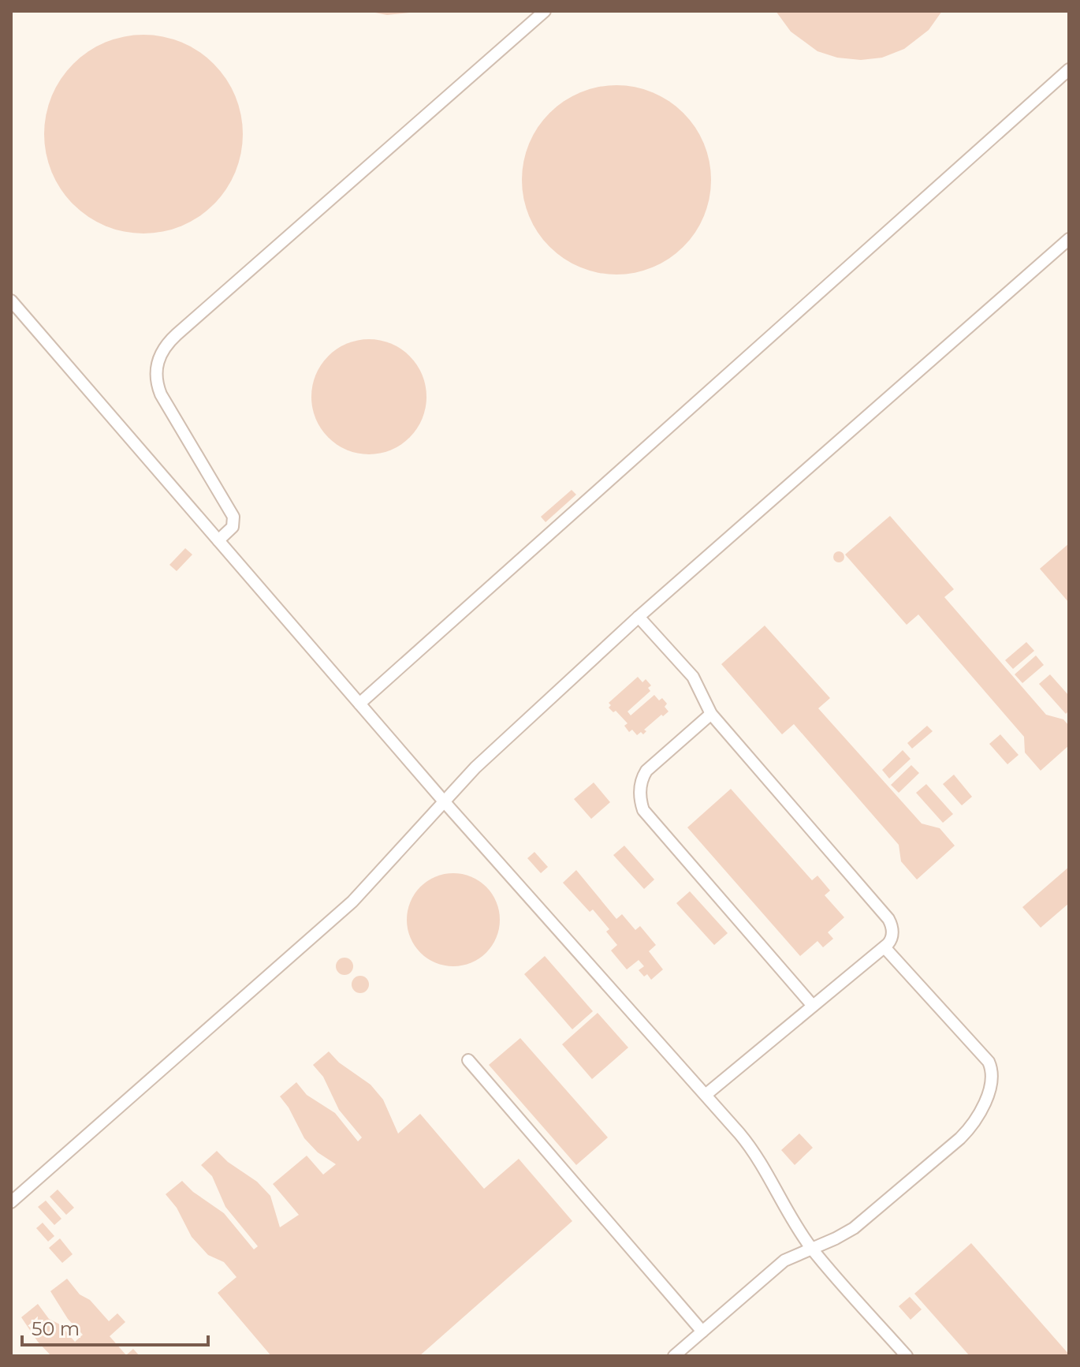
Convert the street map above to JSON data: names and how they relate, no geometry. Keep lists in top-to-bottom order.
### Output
{
  "scale_bar": "50 m"
}
